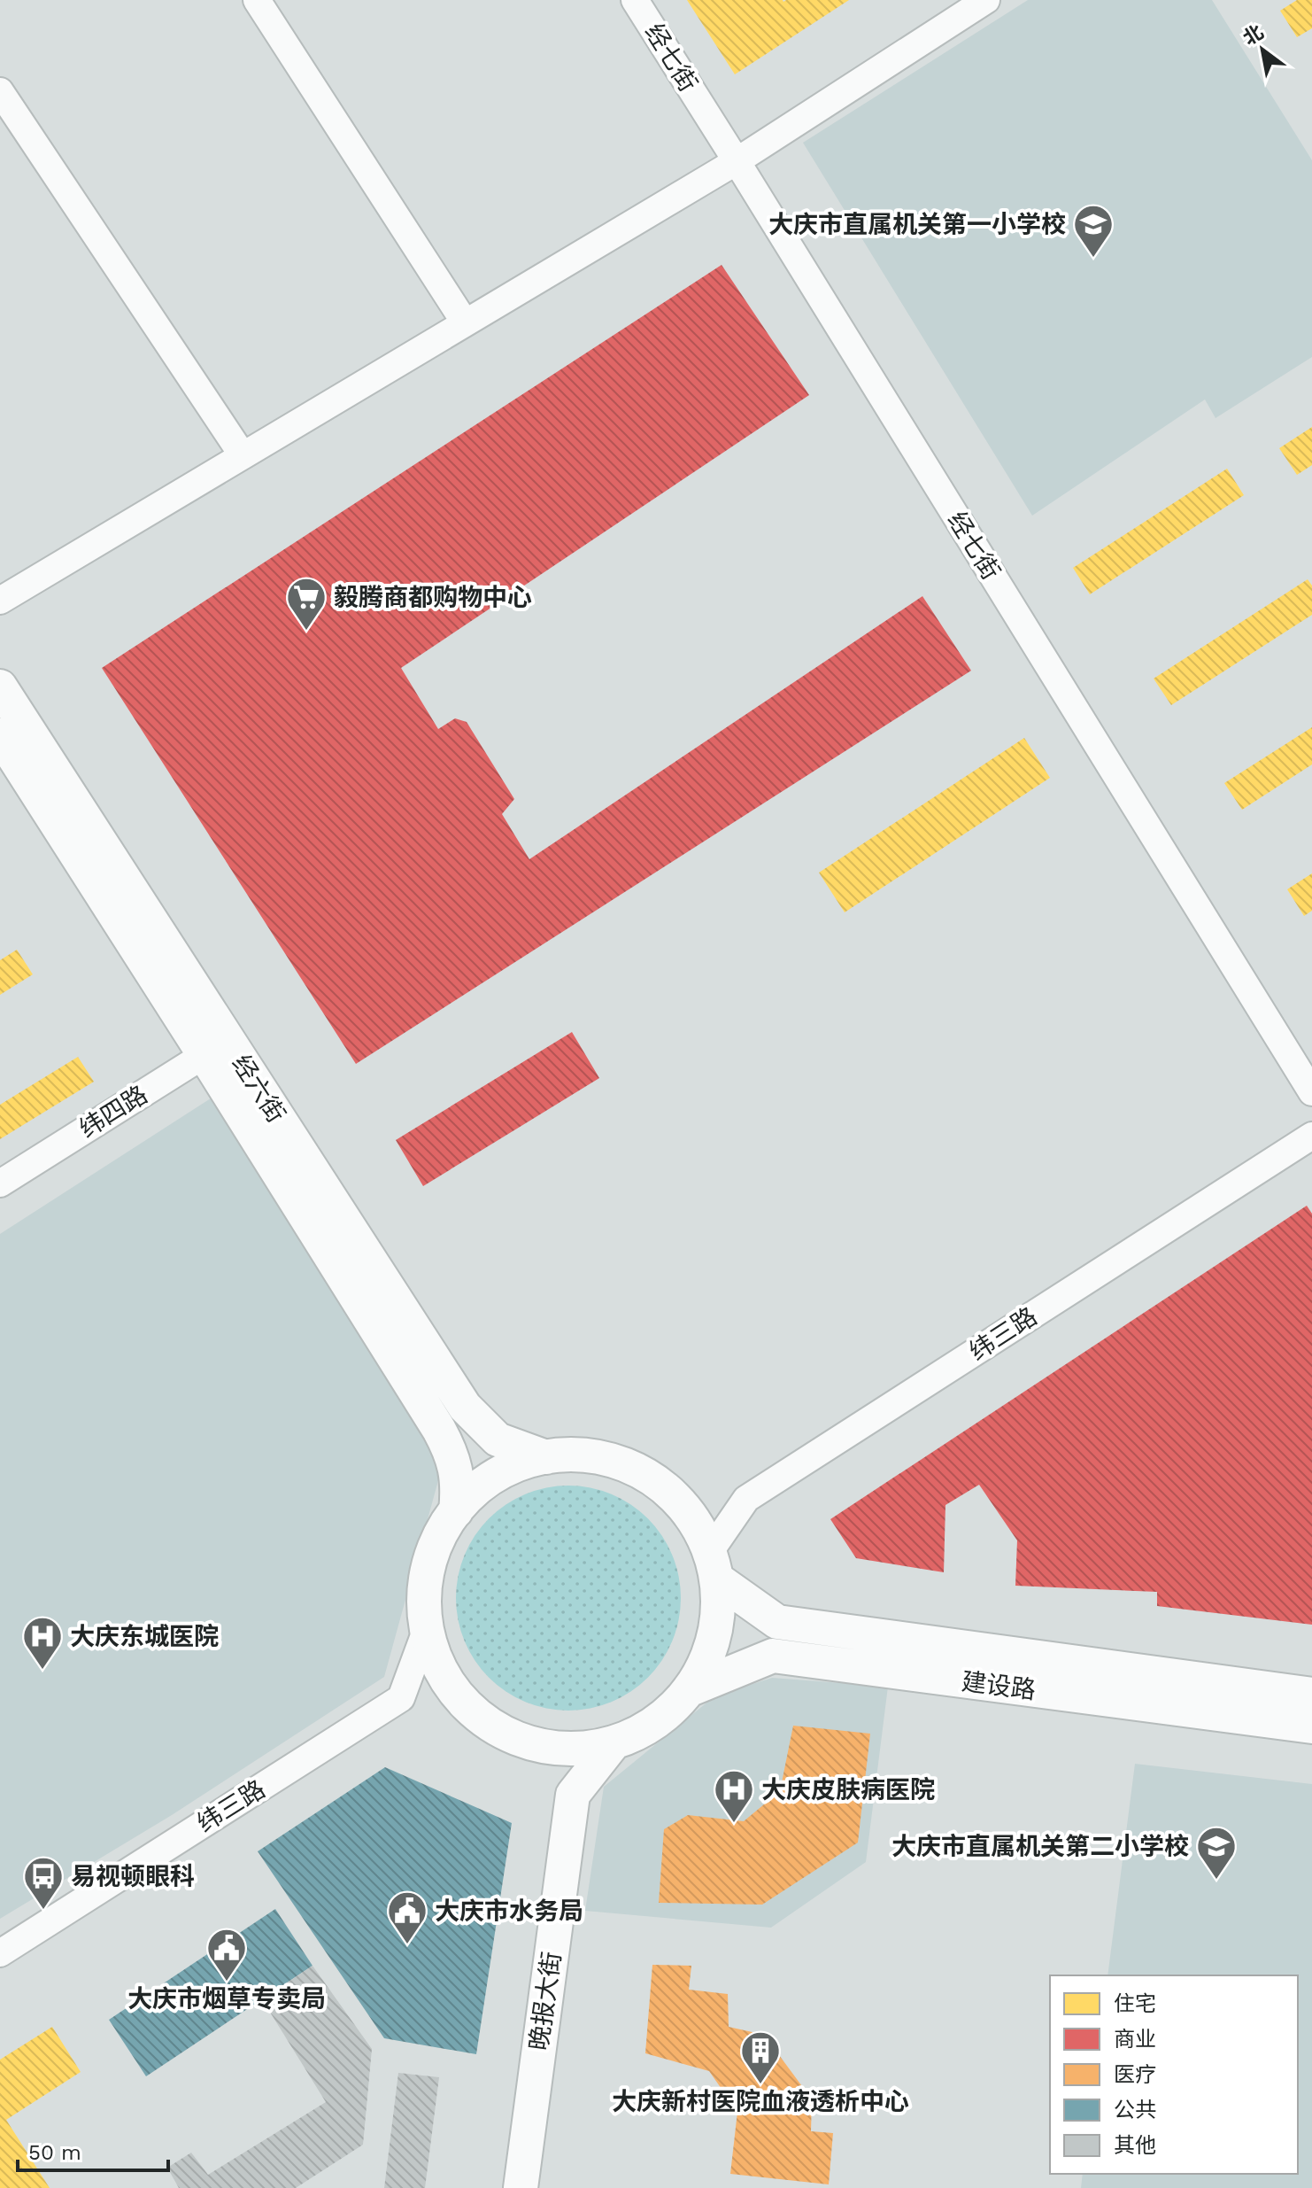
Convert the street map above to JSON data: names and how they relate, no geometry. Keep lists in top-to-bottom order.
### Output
{
  "streets": {
    "main road": ["经六街", "建设路", "晚报大街"],
    "street": ["经七街", "纬四路", "纬三路"]
  },
  "crossings": [
    ["经六街", "纬四路"],
    ["纬三路", "建设路"]
  ],
  "places": {
    "school or university": ["大庆市直属机关第一小学校", "大庆市直属机关第二小学校"],
    "supermarket": ["毅腾商都购物中心"],
    "hospital": ["大庆东城医院", "大庆皮肤病医院"],
    "bus stop": ["易视顿眼科"],
    "public building": ["大庆市水务局", "大庆市烟草专卖局"],
    "building": ["大庆新村医院血液透析中心"]
  },
  "legend": [
    "住宅",
    "商业",
    "医疗",
    "公共",
    "其他"
  ],
  "scale_bar": "50 m",
  "north": "top left"
}
